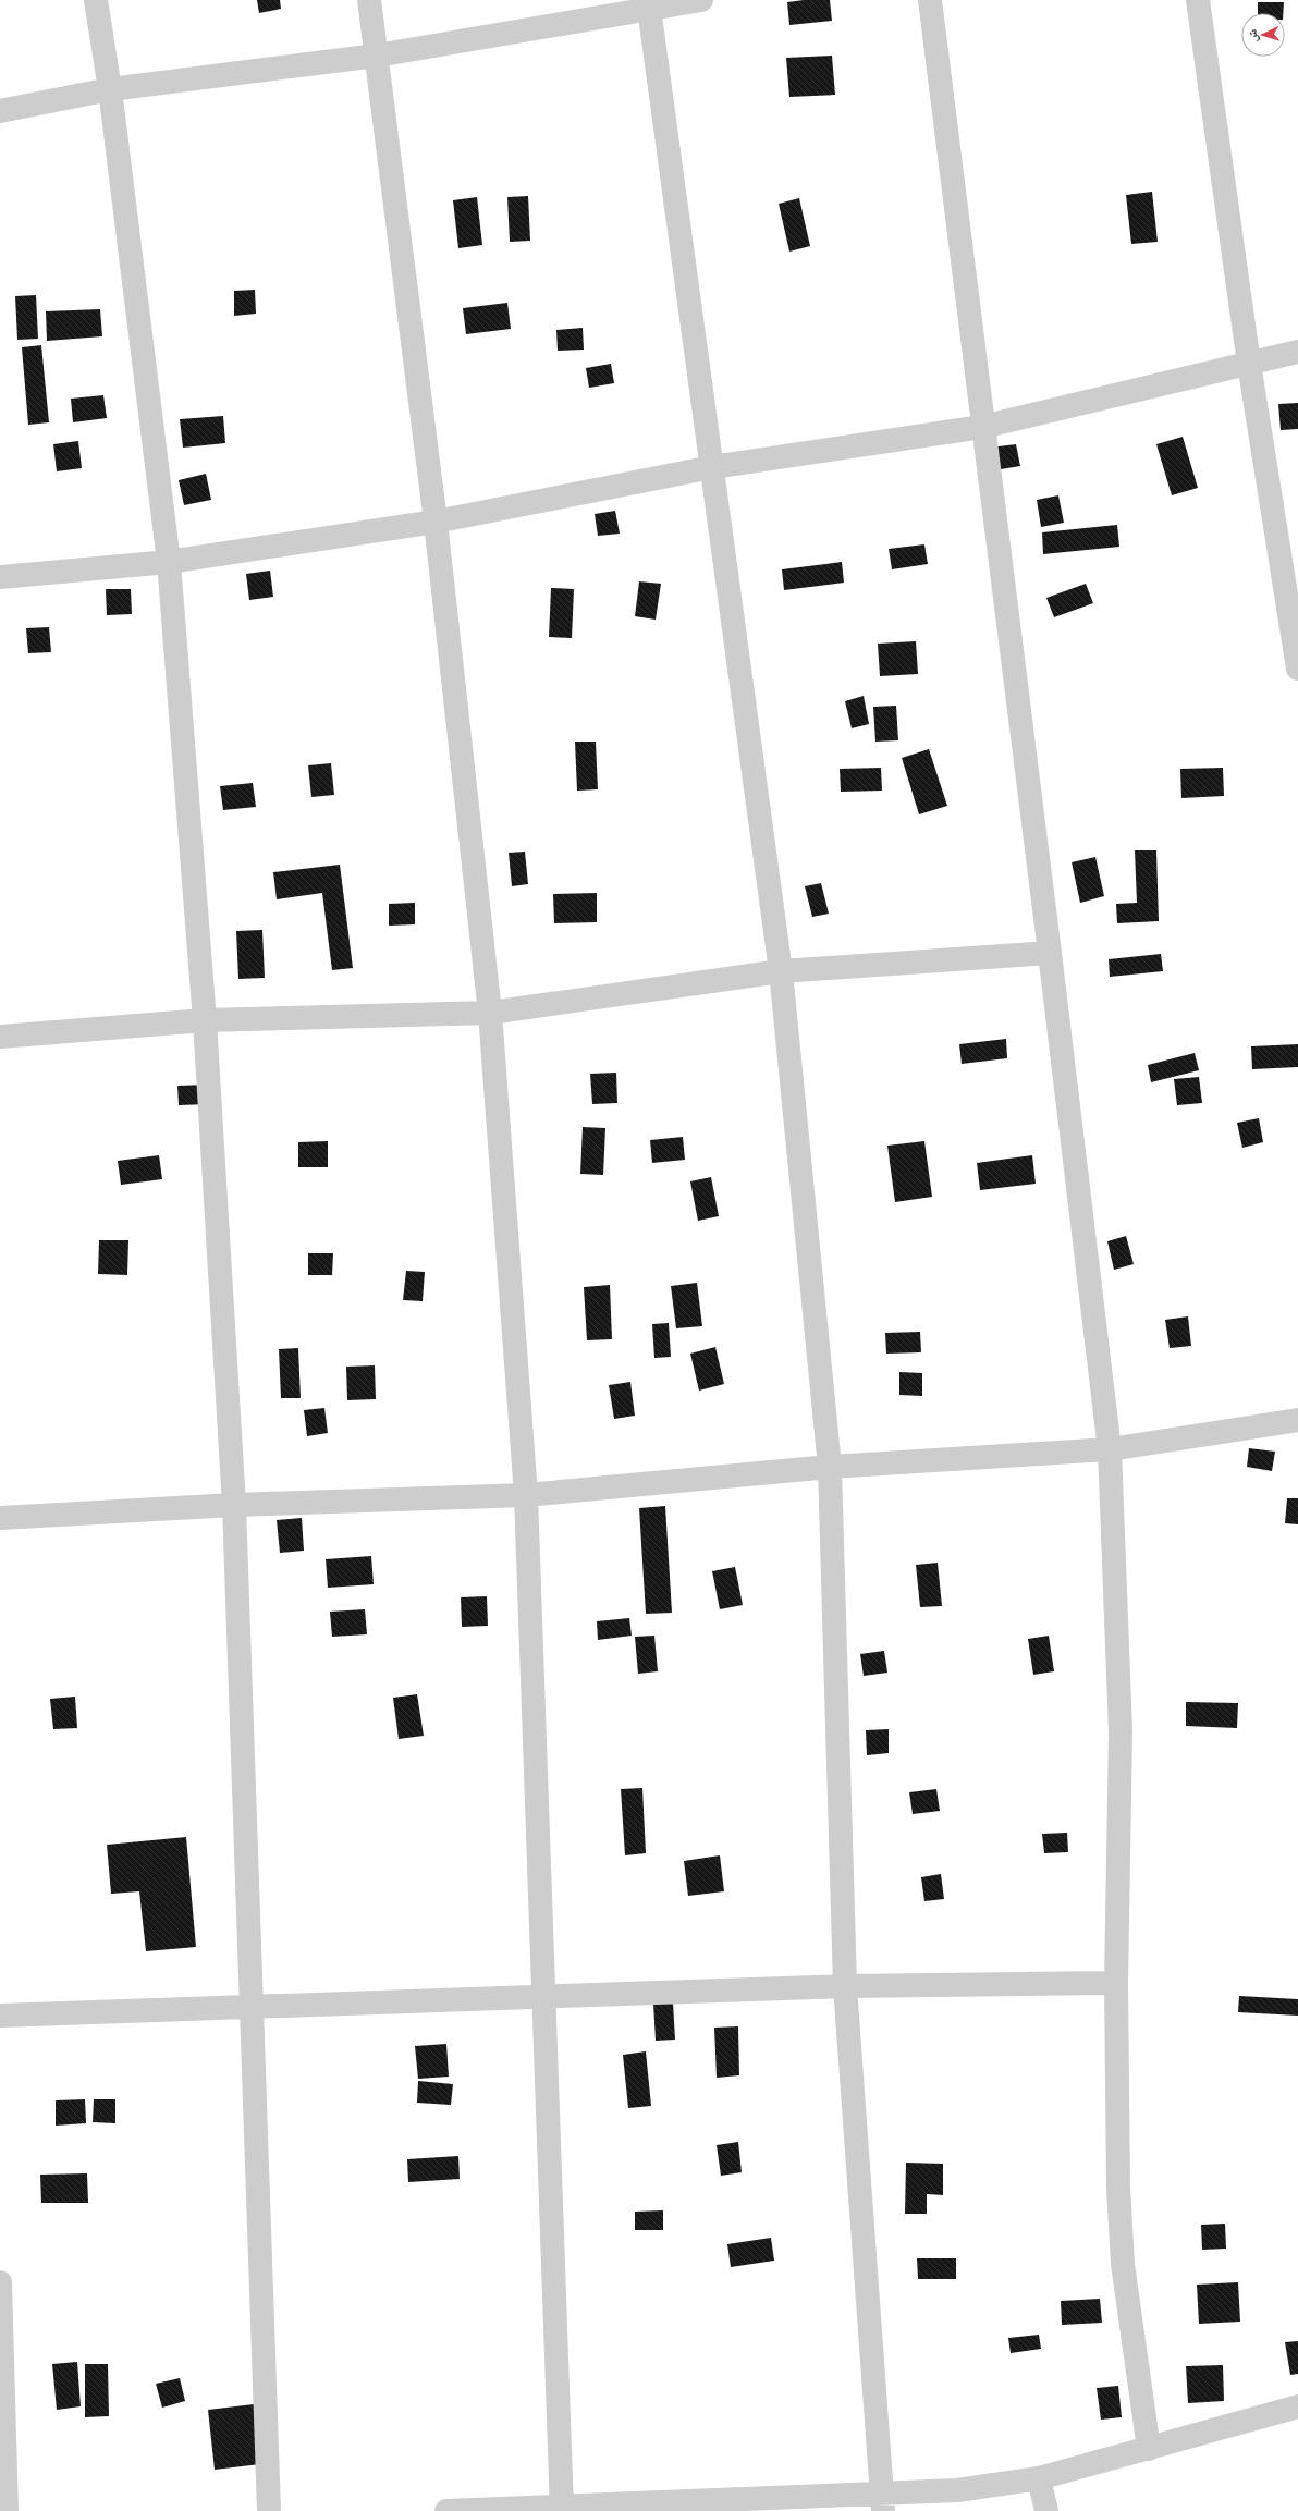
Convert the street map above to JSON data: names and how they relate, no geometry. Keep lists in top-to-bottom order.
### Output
{
  "north": "left"
}
